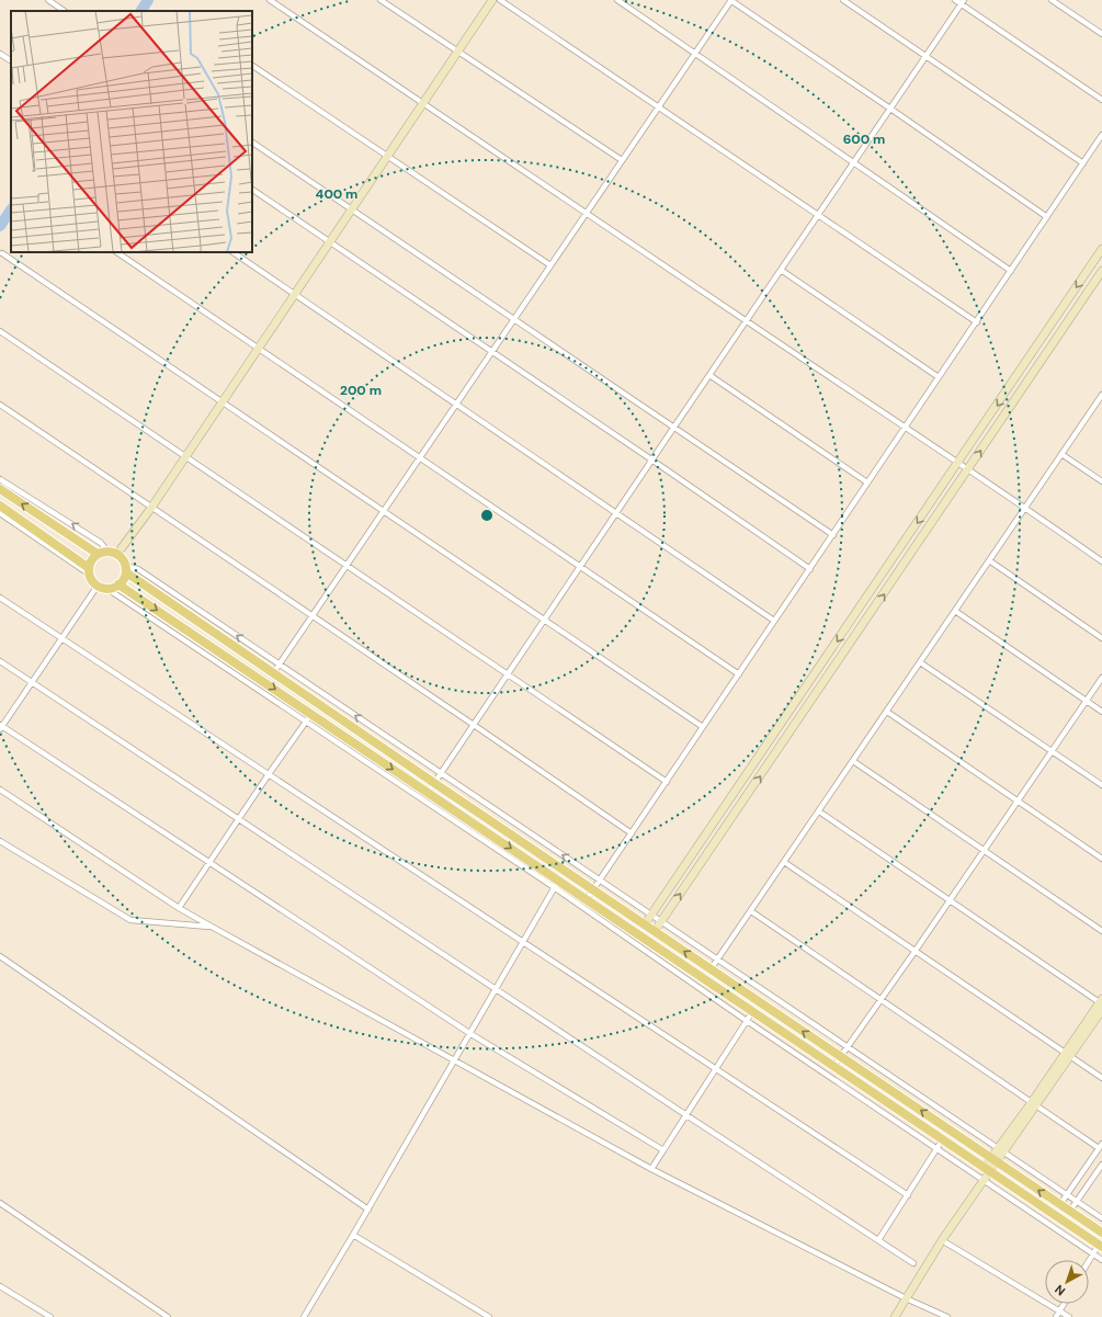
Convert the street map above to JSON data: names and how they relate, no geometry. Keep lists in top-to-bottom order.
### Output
{
  "north": "bottom left",
  "rings": ["600 m", "400 m", "200 m"]
}
